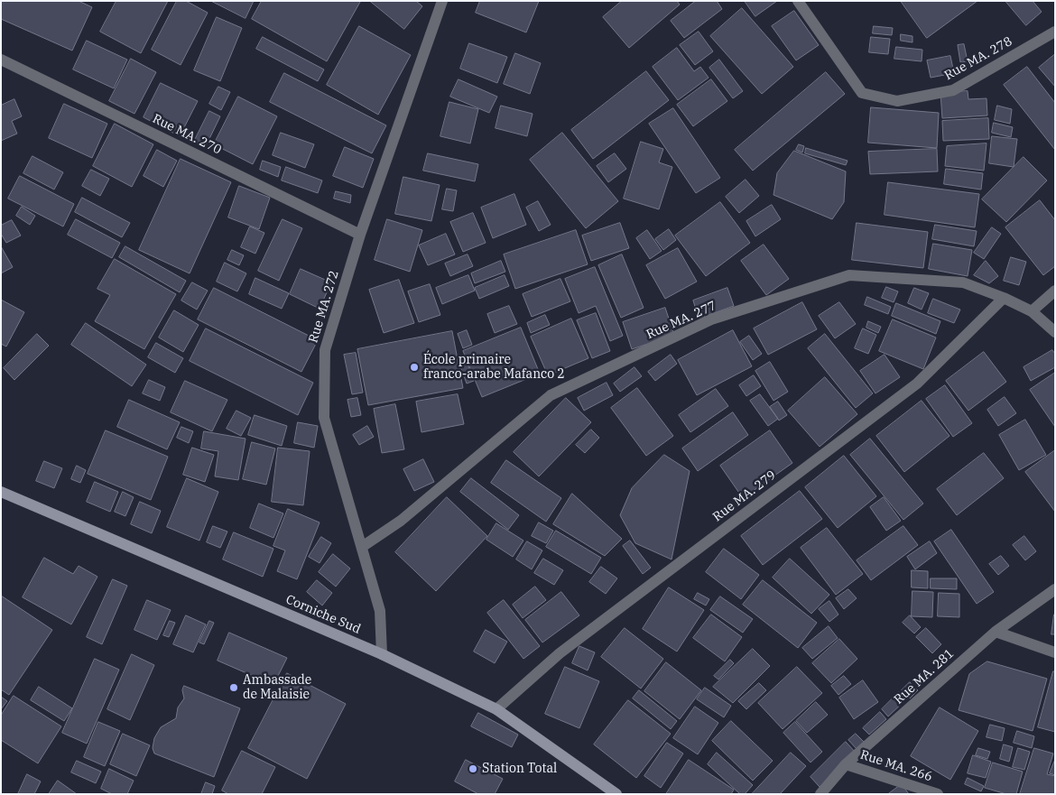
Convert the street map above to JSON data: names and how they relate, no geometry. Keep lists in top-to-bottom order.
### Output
{
  "streets": {
    "main road": ["Corniche Sud"],
    "street": [
      "Rue MA. 278",
      "Rue MA. 270",
      "Rue MA. 272",
      "Rue MA. 277",
      "Rue MA. 279",
      "Rue MA. 281",
      "Rue MA. 266"
    ]
  },
  "crossings": [
    ["Rue MA. 270", "Rue MA. 272"],
    ["Rue MA. 272", "Rue MA. 277"],
    ["Rue MA. 272", "Corniche Sud"],
    ["Rue MA. 277", "Rue MA. 279"],
    ["Rue MA. 279", "Corniche Sud"],
    ["Rue MA. 281", "Rue MA. 266"]
  ],
  "places": ["École primaire franco-arabe Mafanco 2", "Ambassade de Malaisie", "Station Total"]
}
